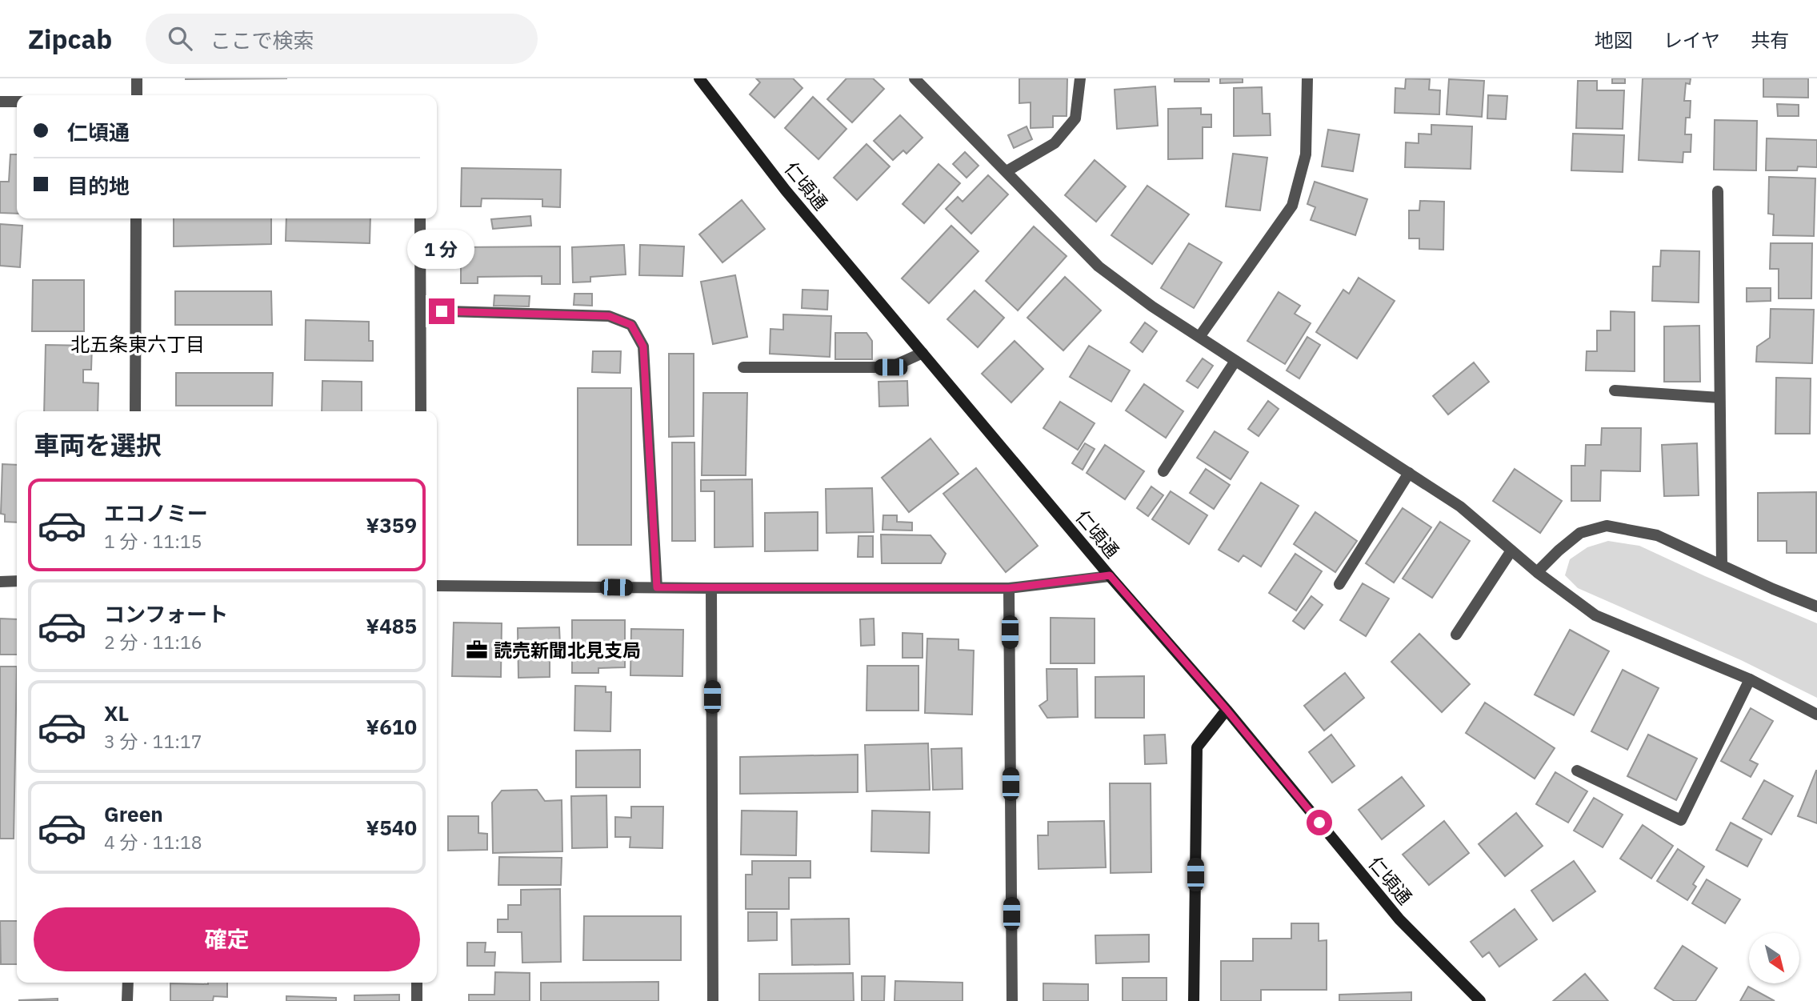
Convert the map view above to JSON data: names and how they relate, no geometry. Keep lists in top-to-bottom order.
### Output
{
  "streets": {
    "street": ["仁頃通"]
  },
  "districts": ["北五条東六丁目"],
  "places": {
    "office": ["読売新聞北見支局"]
  },
  "north": "bottom right",
  "page": {
    "header": "Zipcab",
    "search": "ここで検索",
    "nav": ["地図", "レイヤ", "共有"],
    "banner": ["仁頃通", "目的地"],
    "bubble": "1 分",
    "heading": "車両を選択",
    "list": [
      {
        "name": "エコノミー",
        "note": "1 分 · 11:15",
        "value": "¥359"
      },
      {
        "name": "コンフォート",
        "note": "2 分 · 11:16",
        "value": "¥485"
      },
      {
        "name": "XL",
        "note": "3 分 · 11:17",
        "value": "¥610"
      },
      {
        "name": "Green",
        "note": "4 分 · 11:18",
        "value": "¥540"
      }
    ],
    "buttons": "確定"
  }
}
